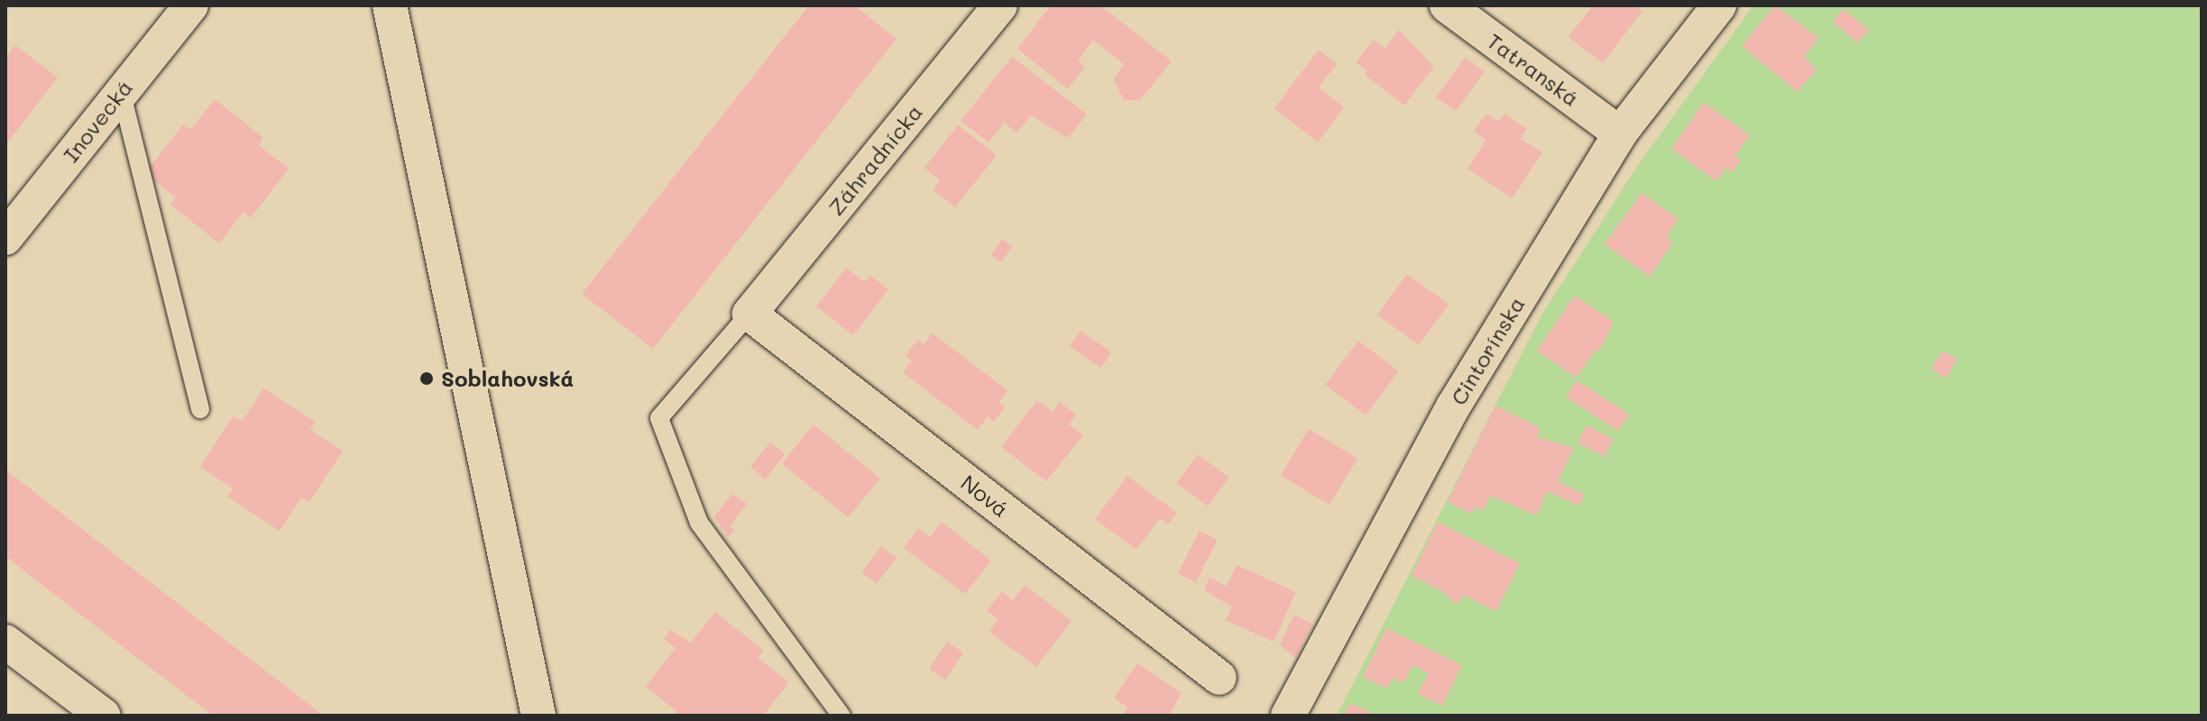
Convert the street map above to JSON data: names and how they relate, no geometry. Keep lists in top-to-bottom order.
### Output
{
  "streets": {
    "street": [
      "Tatranská",
      "Inovecká",
      "Záhradnícka",
      "Cintorínska",
      "Nová"
    ]
  },
  "crossings": [
    ["Tatranská", "Cintorínska"],
    ["Záhradnícka", "Nová"]
  ],
  "places": ["Soblahovská"]
}
